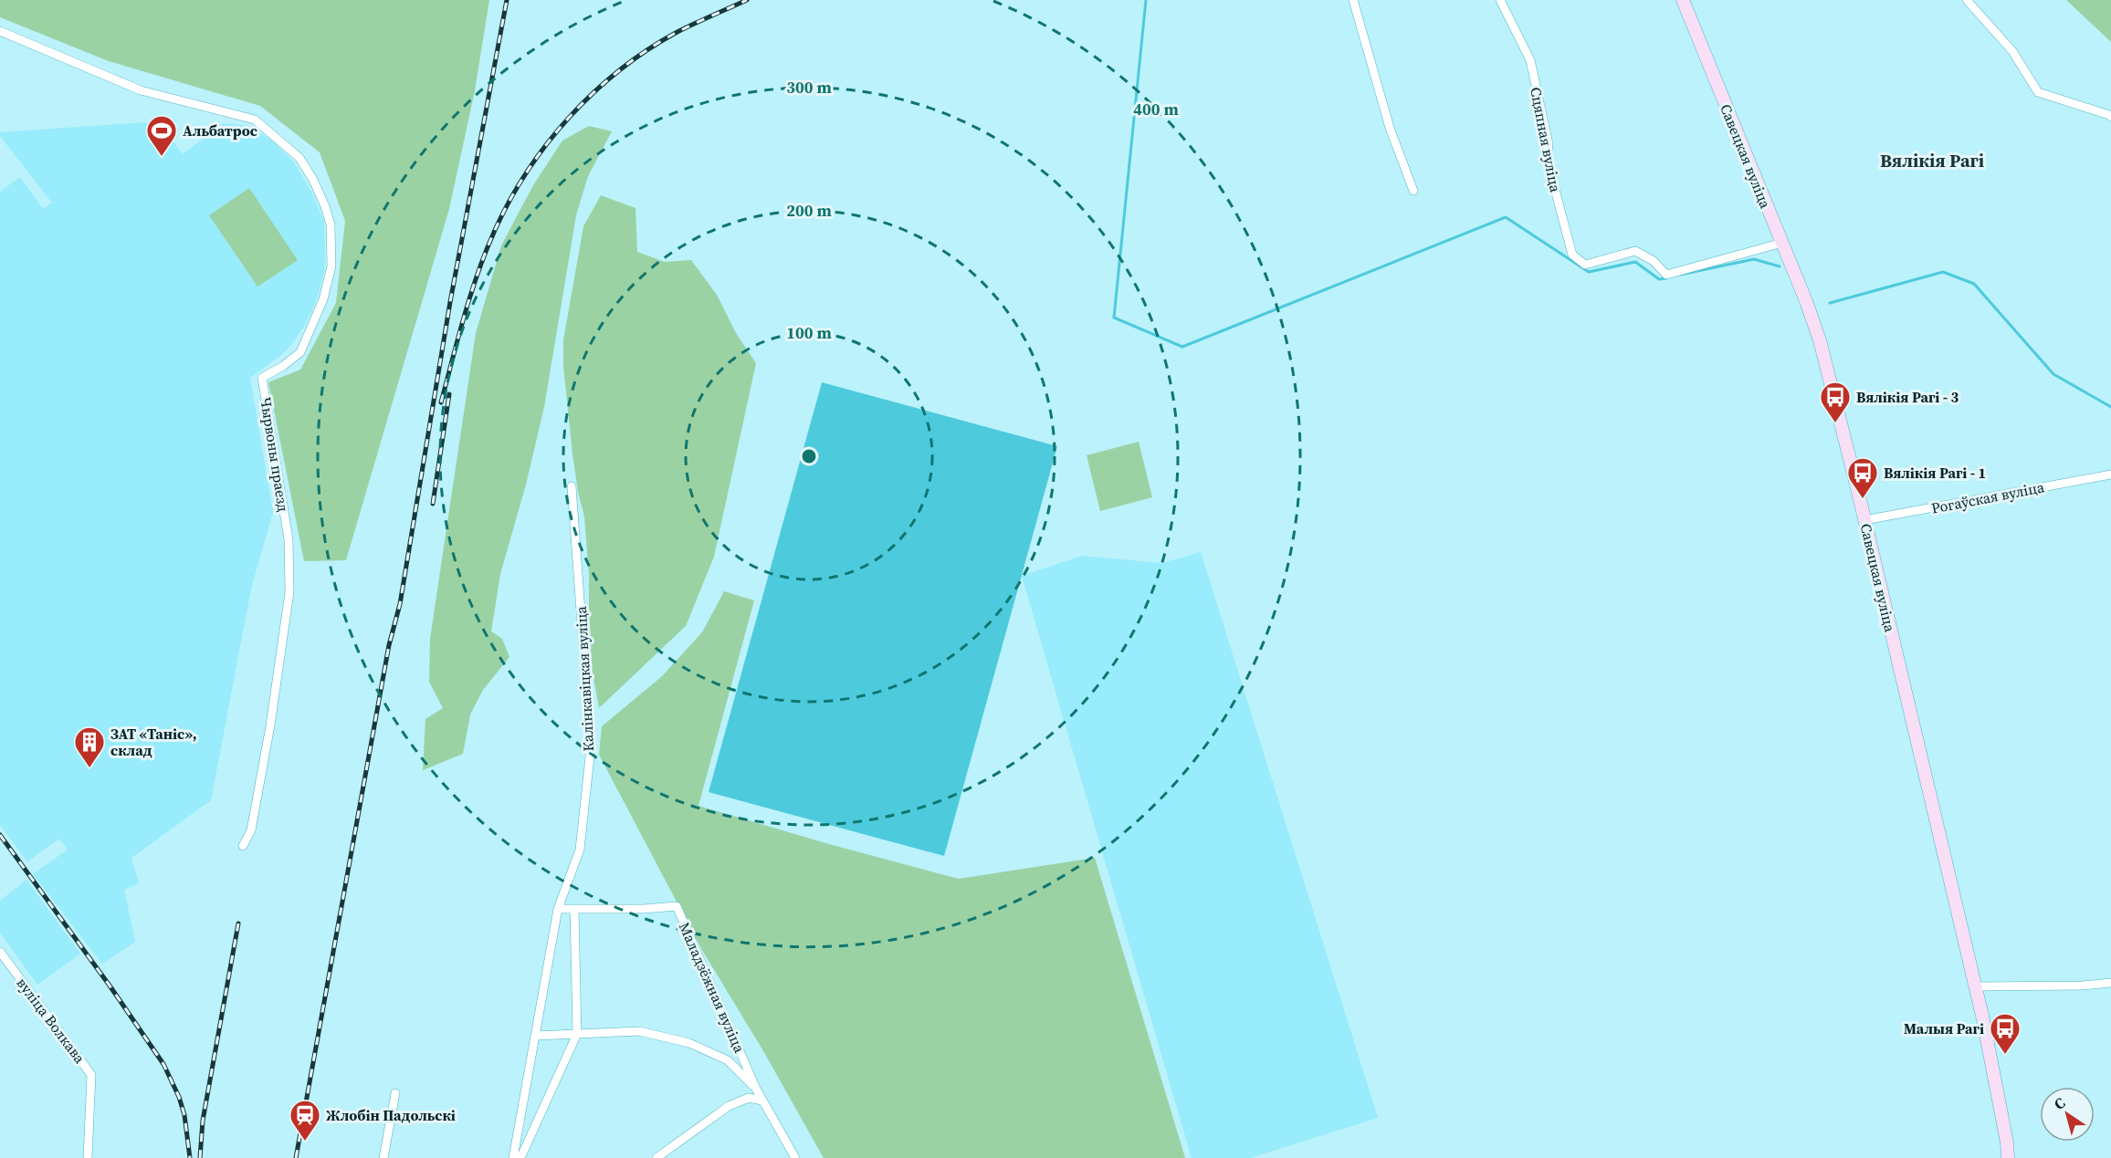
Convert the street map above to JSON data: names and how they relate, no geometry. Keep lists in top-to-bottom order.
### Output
{
  "streets": {
    "main road": ["Савецкая вуліца"],
    "street": [
      "Сцяпная вуліца",
      "Чырвоны праезд",
      "Рогаўская вуліца",
      "Калінкавіцкая вуліца",
      "Маладзёжная вуліца",
      "вуліца Волкава"
    ]
  },
  "crossings": [
    ["Сцяпная вуліца", "Савецкая вуліца"],
    ["Савецкая вуліца", "Рогаўская вуліца"]
  ],
  "districts": ["Вялікія Рагі"],
  "places": {
    "sports": ["Альбатрос"],
    "bus stop": ["Вялікія Рагі - 3", "Вялікія Рагі - 1", "Малыя Рагі"],
    "building": ["ЗАТ «Таніс», склад"],
    "station": ["Жлобін Падольскі"]
  },
  "north": "top left",
  "rings": [
    "300 m",
    "400 m",
    "200 m",
    "100 m"
  ]
}
